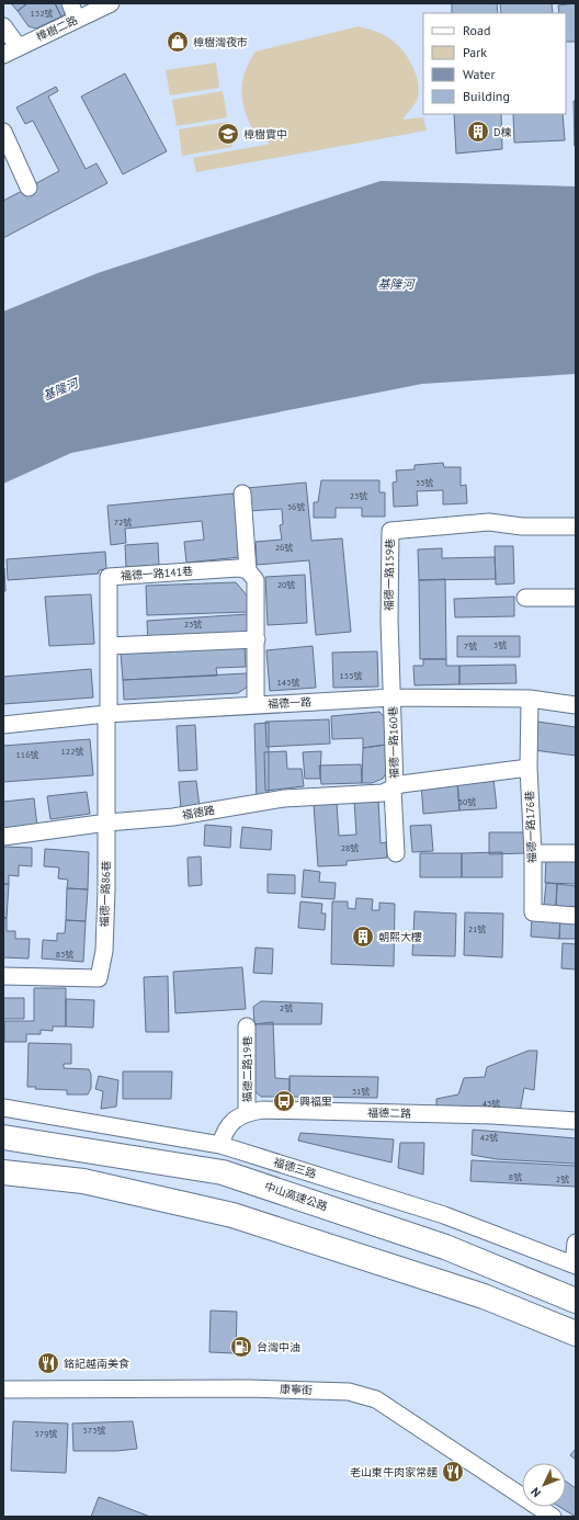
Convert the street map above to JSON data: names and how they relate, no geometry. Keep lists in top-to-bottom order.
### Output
{
  "streets": {
    "highway": ["中山高速公路"],
    "street": [
      "樟樹二路",
      "福德一路141巷",
      "福德一路159巷",
      "福德一路",
      "福德一路160巷",
      "福德路",
      "福德一路176巷",
      "福德一路86巷",
      "福德二路19巷",
      "福德二路",
      "福德三路",
      "康寧街"
    ]
  },
  "crossings": [
    ["福德一路141巷", "福德一路"],
    ["福德一路141巷", "福德一路86巷"],
    ["福德一路159巷", "福德一路"],
    ["福德一路159巷", "福德一路160巷"],
    ["福德一路", "福德一路160巷"],
    ["福德一路", "福德一路176巷"],
    ["福德一路", "福德一路86巷"],
    ["福德一路160巷", "福德路"],
    ["福德路", "福德一路176巷"],
    ["福德路", "福德一路86巷"],
    ["福德二路19巷", "福德二路"]
  ],
  "water": ["基隆河"],
  "places": {
    "shop": ["樟樹灣夜市"],
    "building": ["D棟", "朝熙大樓"],
    "school or university": ["樟樹實中"],
    "bus stop": ["興福里"],
    "fuel station": ["台灣中油"],
    "restaurant": ["銘記越南美食", "老山東牛肉家常麵"]
  },
  "house_numbers": [
    "132號",
    "33號",
    "23號",
    "36號",
    "72號",
    "26號",
    "20號",
    "23號",
    "3號",
    "7號",
    "155號",
    "145號",
    "122號",
    "116號",
    "50號",
    "28號",
    "21號",
    "83號",
    "2號",
    "31號",
    "43號",
    "42號",
    "8號",
    "2號",
    "573號",
    "579號"
  ],
  "legend": [
    "Road",
    "Park",
    "Water",
    "Building"
  ],
  "north": "bottom left"
}
